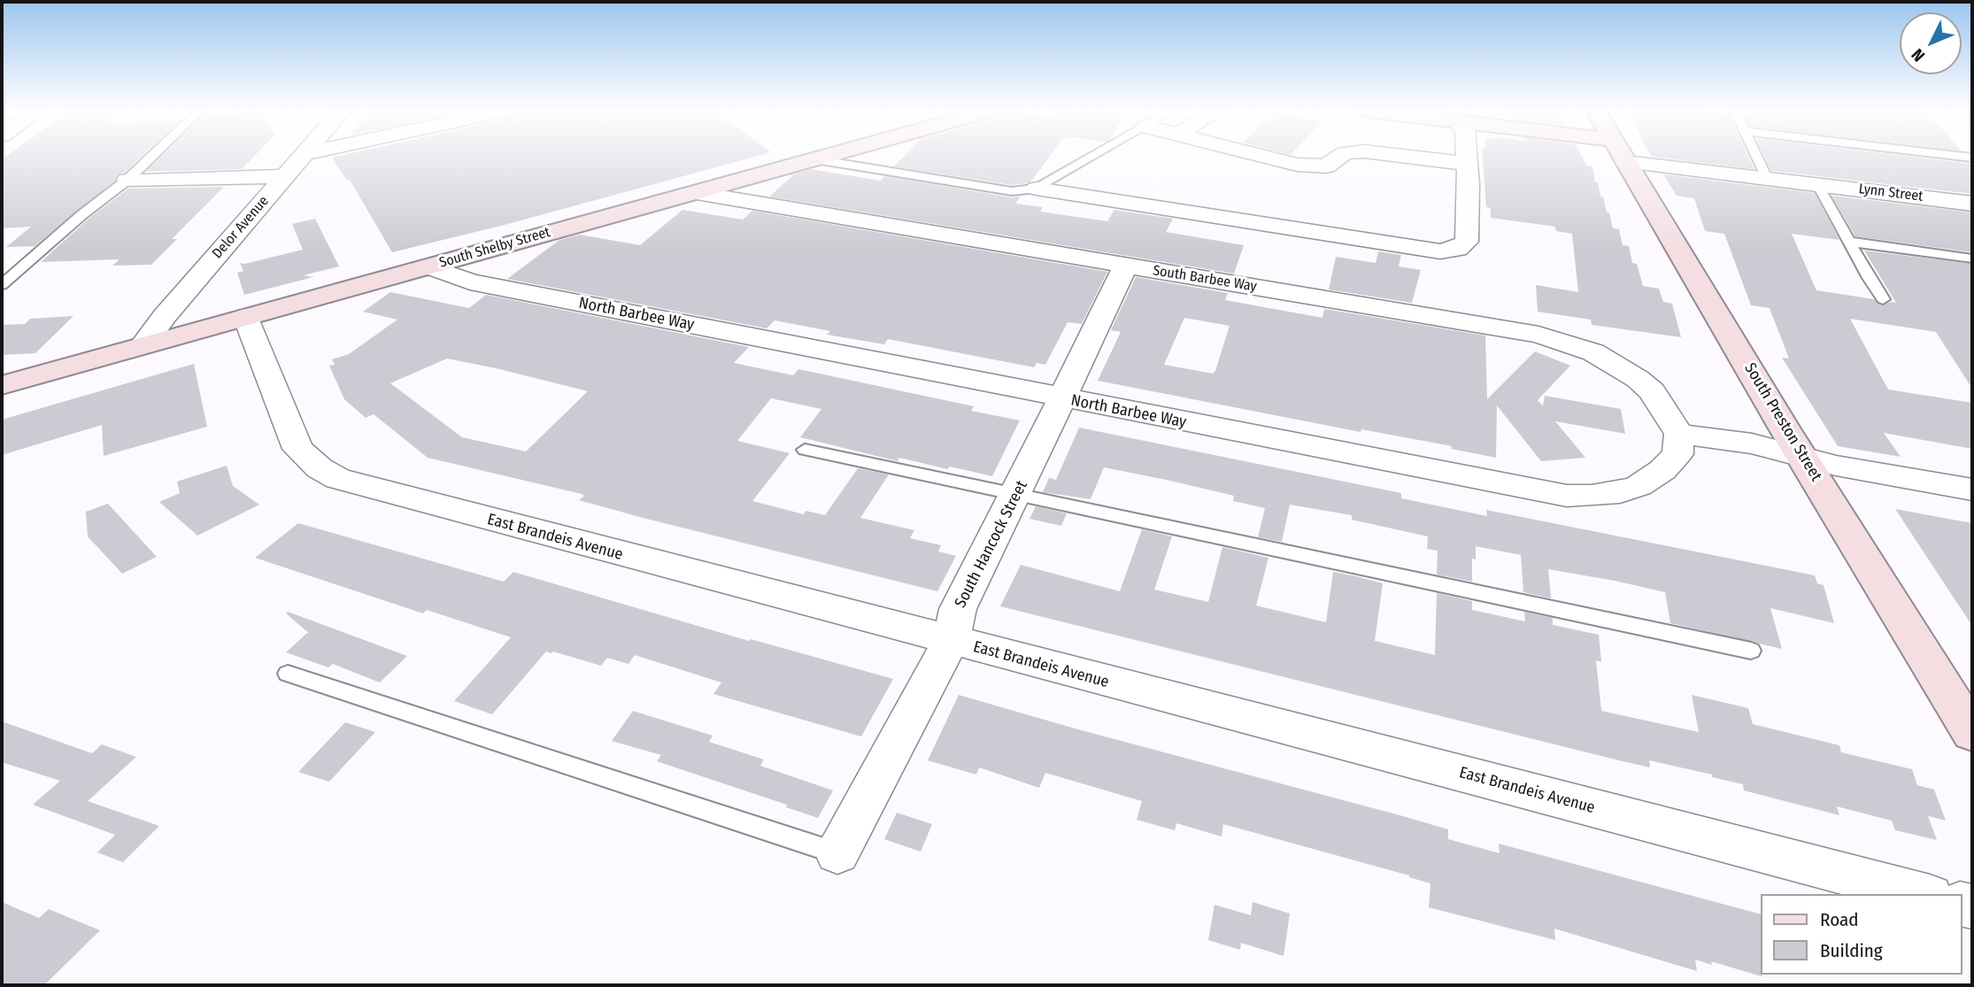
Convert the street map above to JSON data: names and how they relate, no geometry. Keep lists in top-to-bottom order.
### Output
{
  "streets": {
    "main road": ["South Shelby Street", "South Preston Street"],
    "street": [
      "Lynn Street",
      "Delor Avenue",
      "South Barbee Way",
      "North Barbee Way",
      "East Brandeis Avenue",
      "South Hancock Street"
    ]
  },
  "crossings": [
    ["Delor Avenue", "South Shelby Street"],
    ["South Shelby Street", "South Barbee Way"],
    ["South Shelby Street", "North Barbee Way"],
    ["South Shelby Street", "East Brandeis Avenue"],
    ["South Barbee Way", "North Barbee Way"],
    ["South Barbee Way", "South Hancock Street"],
    ["North Barbee Way", "South Hancock Street"],
    ["East Brandeis Avenue", "South Hancock Street"]
  ],
  "legend": ["Road", "Building"],
  "north": "bottom left"
}
